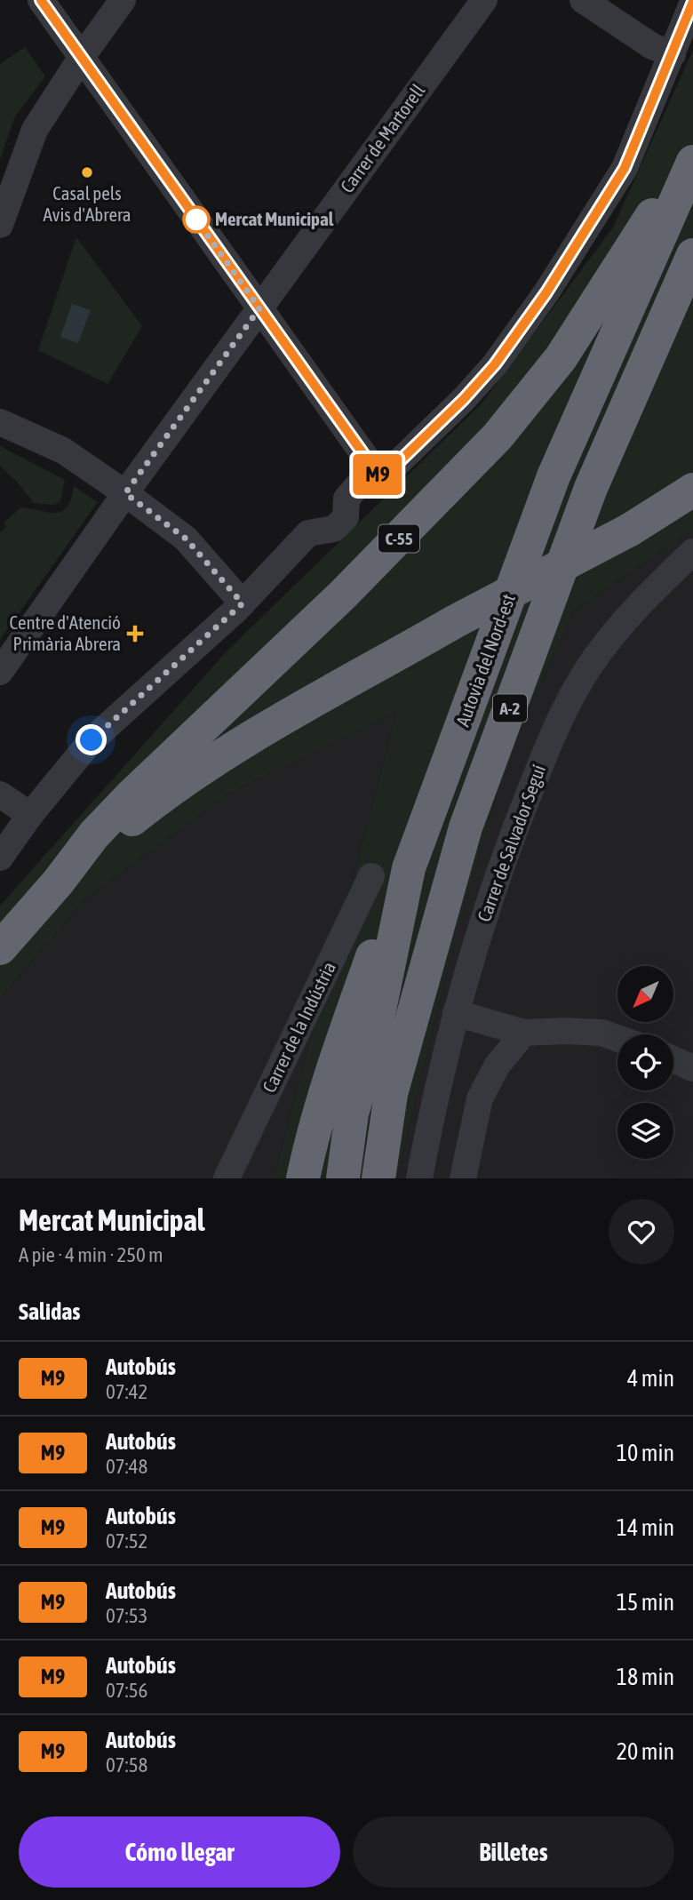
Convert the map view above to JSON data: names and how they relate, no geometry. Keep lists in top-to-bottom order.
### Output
{
  "streets": {
    "highway": ["C-55", "Autovia del Nord-est", "A-2"],
    "street": ["Carrer de Martorell", "Carrer de Salvador Seguí", "Carrer de la Indústria"]
  },
  "places": {
    "other": ["Casal pels Avis d'Abrera", "Mercat Municipal"],
    "health": ["Centre d'Atenció Primària Abrera"]
  },
  "lines": ["bus line M9"],
  "north": "bottom left",
  "page": {
    "on_map": "M9",
    "heading": [
      ["Mercat Municipal", "A pie · 4 min · 250 m"],
      "Salidas"
    ],
    "list": [
      {
        "mark": "M9",
        "name": "Autobús",
        "note": "07:42",
        "value": "4 min"
      },
      {
        "mark": "M9",
        "name": "Autobús",
        "note": "07:48",
        "value": "10 min"
      },
      {
        "mark": "M9",
        "name": "Autobús",
        "note": "07:52",
        "value": "14 min"
      },
      {
        "mark": "M9",
        "name": "Autobús",
        "note": "07:53",
        "value": "15 min"
      },
      {
        "mark": "M9",
        "name": "Autobús",
        "note": "07:56",
        "value": "18 min"
      },
      {
        "mark": "M9",
        "name": "Autobús",
        "note": "07:58",
        "value": "20 min"
      }
    ],
    "buttons": ["Cómo llegar", "Billetes"]
  }
}
